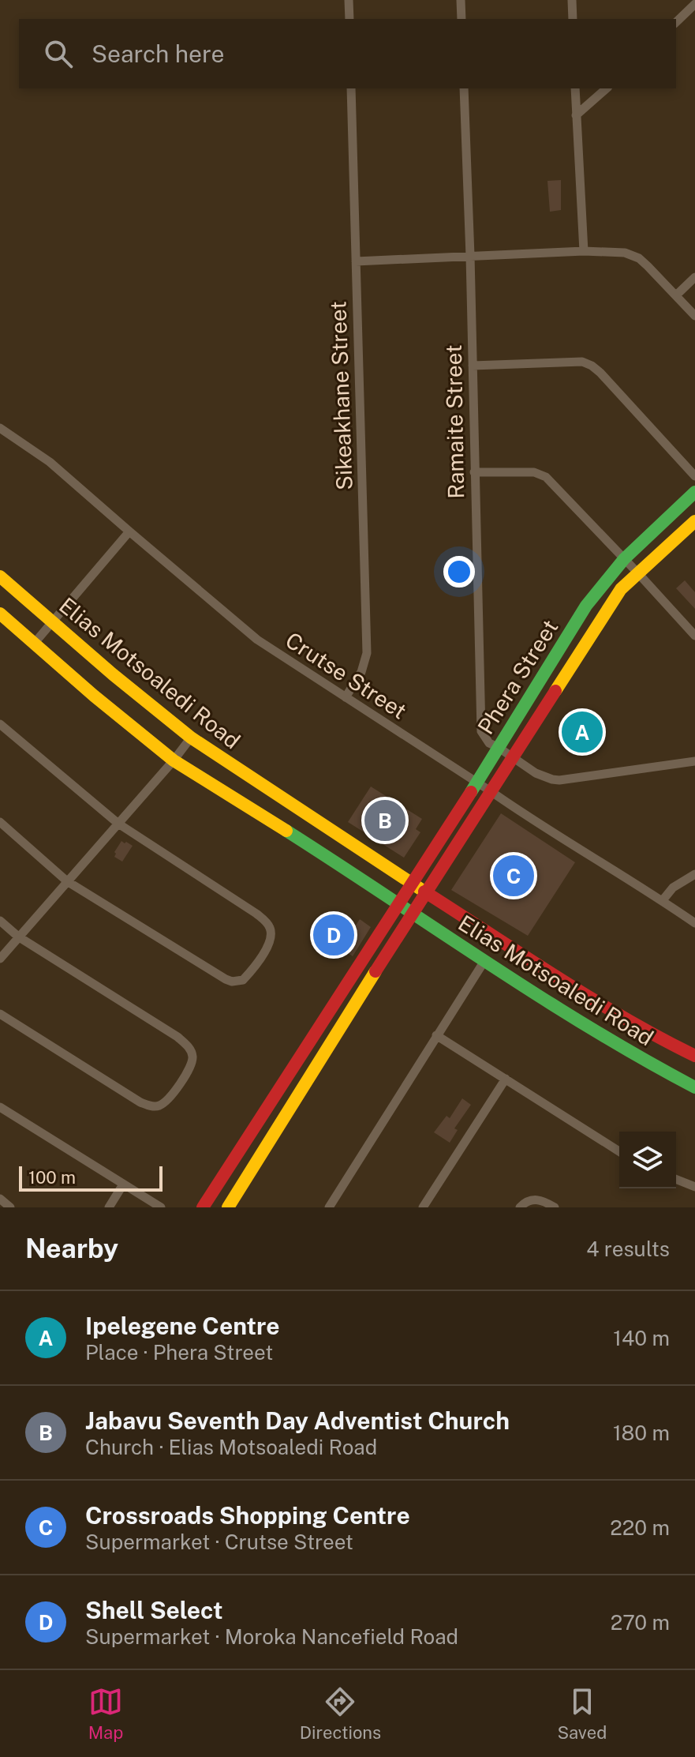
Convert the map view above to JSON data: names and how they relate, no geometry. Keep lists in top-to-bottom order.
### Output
{
  "streets": {
    "main road": ["Elias Motsoaledi Road", "Phera Street"],
    "street": ["Sikeakhane Street", "Ramaite Street", "Crutse Street"]
  },
  "crossings": [
    ["Sikeakhane Street", "Crutse Street"],
    ["Ramaite Street", "Phera Street"],
    ["Elias Motsoaledi Road", "Phera Street"],
    ["Crutse Street", "Phera Street"]
  ],
  "scale_bar": "100 m",
  "page": {
    "search": "Search here",
    "pins": [
      "A",
      "B",
      "C",
      "D"
    ],
    "scale": "100 m",
    "heading": ["Nearby", "4 results"],
    "list": [
      {
        "mark": "A",
        "name": "Ipelegene Centre",
        "note": "Place · Phera Street",
        "value": "140 m"
      },
      {
        "mark": "B",
        "name": "Jabavu Seventh Day Adventist Church",
        "note": "Church · Elias Motsoaledi Road",
        "value": "180 m"
      },
      {
        "mark": "C",
        "name": "Crossroads Shopping Centre",
        "note": "Supermarket · Crutse Street",
        "value": "220 m"
      },
      {
        "mark": "D",
        "name": "Shell Select",
        "note": "Supermarket · Moroka Nancefield Road",
        "value": "270 m"
      }
    ],
    "nav": ["Map", "Directions", "Saved"]
  }
}
